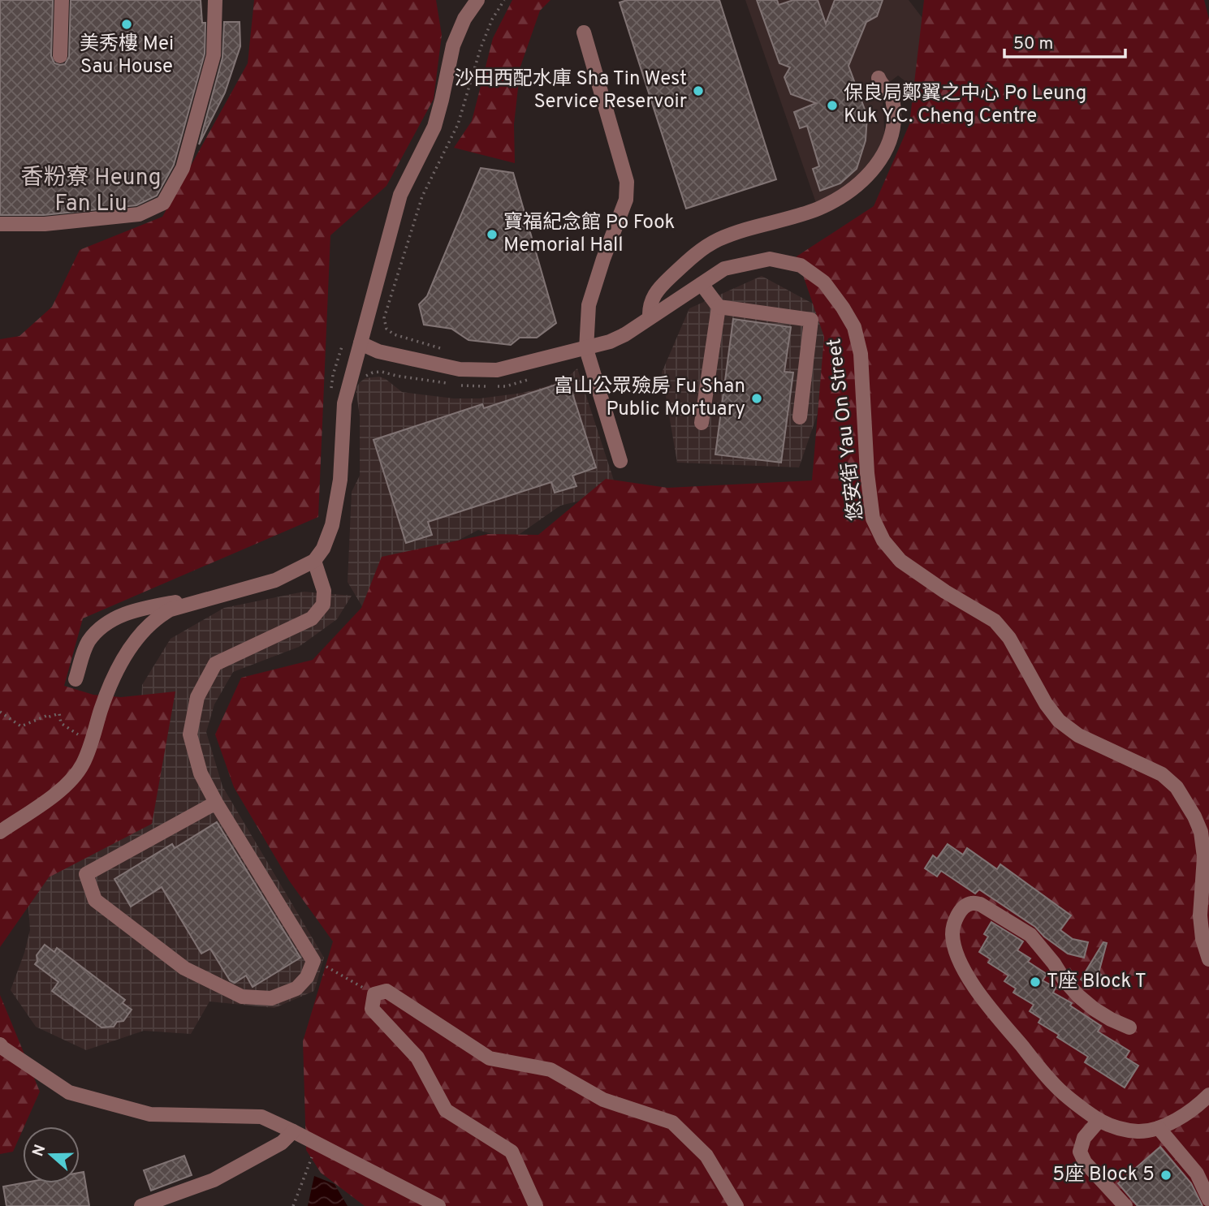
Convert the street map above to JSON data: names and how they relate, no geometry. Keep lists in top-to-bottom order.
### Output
{
  "streets": {
    "street": ["悠安街 Yau On Street"]
  },
  "districts": ["香粉寮 Heung Fan Liu"],
  "places": [
    "美秀樓 Mei Sau House",
    "沙田西配水庫 Sha Tin West Service Reservoir",
    "保良局鄭翼之中心 Po Leung Kuk Y.C. Cheng Centre",
    "寶福紀念館 Po Fook Memorial Hall",
    "富山公眾殮房 Fu Shan Public Mortuary",
    "T座 Block T",
    "5座 Block 5"
  ],
  "scale_bar": "50 m",
  "north": "left"
}
